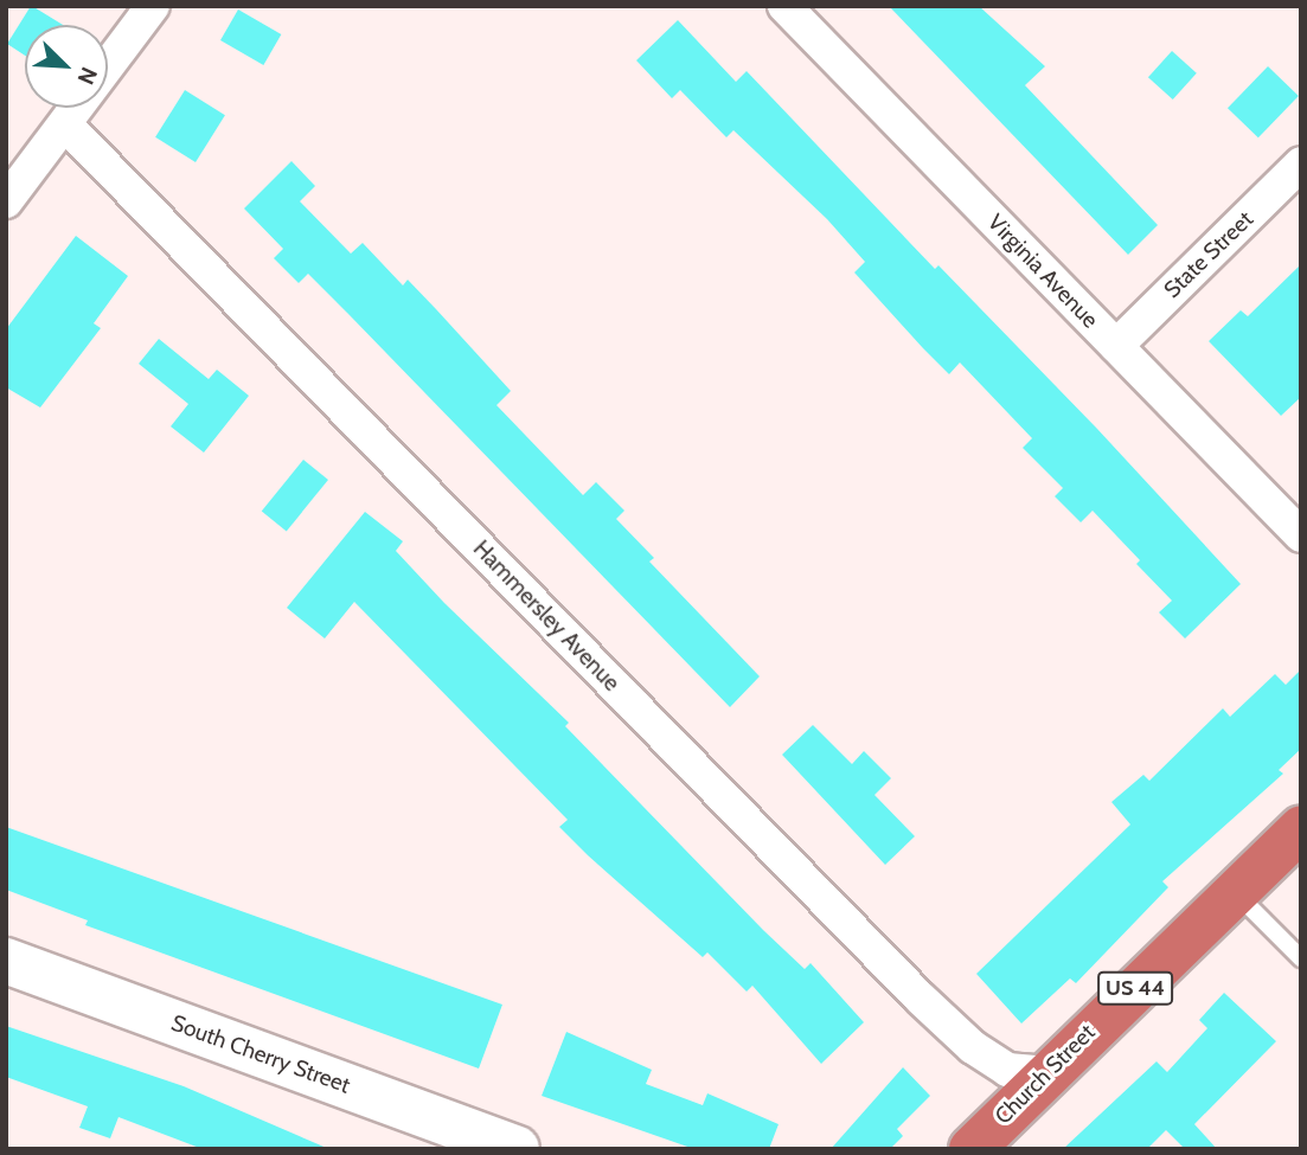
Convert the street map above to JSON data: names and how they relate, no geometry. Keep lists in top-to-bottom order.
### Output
{
  "streets": {
    "highway": ["US 44", "Church Street"],
    "street": [
      "State Street",
      "Virginia Avenue",
      "Hammersley Avenue",
      "South Cherry Street"
    ]
  },
  "crossings": [
    ["State Street", "Virginia Avenue"],
    ["Hammersley Avenue", "Church Street"]
  ],
  "north": "bottom right"
}
